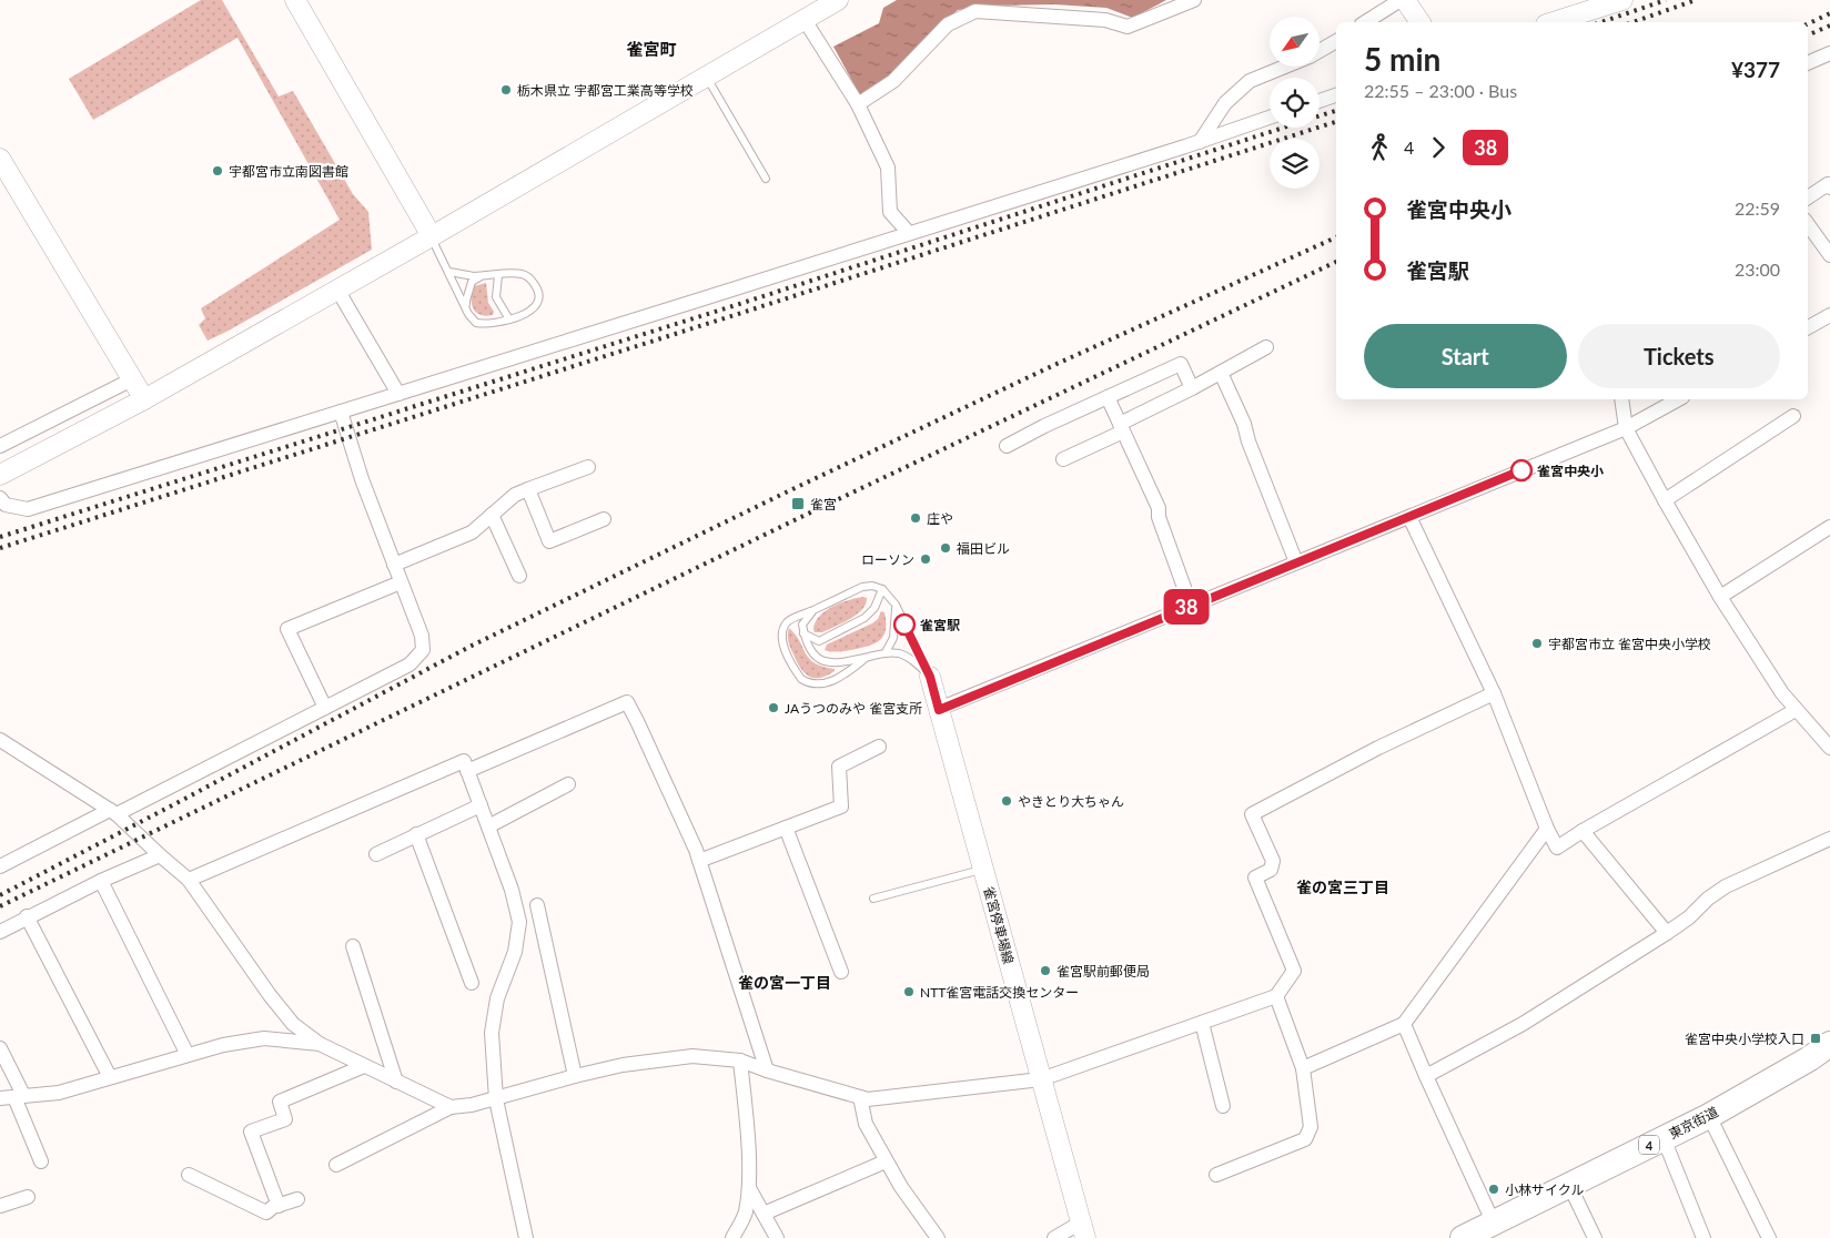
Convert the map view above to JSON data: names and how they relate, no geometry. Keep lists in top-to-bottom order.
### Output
{
  "streets": {
    "highway": ["東京街道", "4"],
    "street": ["雀宮停車場線"]
  },
  "districts": ["雀宮町", "雀の宮三丁目", "雀の宮一丁目"],
  "places": {
    "other": [
      "栃木県立 宇都宮工業高等学校",
      "宇都宮市立南図書館",
      "雀宮中央小",
      "庄や",
      "福田ビル",
      "ローソン",
      "雀宮駅",
      "宇都宮市立 雀宮中央小学校",
      "JAうつのみや 雀宮支所",
      "やきとり大ちゃん",
      "雀宮駅前郵便局",
      "NTT雀宮電話交換センター",
      "小林サイクル"
    ],
    "transit": ["雀宮", "雀宮中央小学校入口"]
  },
  "lines": ["bus line 38"],
  "north": "bottom left",
  "page": {
    "on_map": "38",
    "heading": ["5 min", "22:55 – 23:00 · Bus", "¥377"],
    "legs": ["4", "38"],
    "list": [
      {
        "name": "雀宮中央小",
        "value": "22:59"
      },
      {
        "name": "雀宮駅",
        "value": "23:00"
      }
    ],
    "buttons": ["Start", "Tickets"]
  }
}
